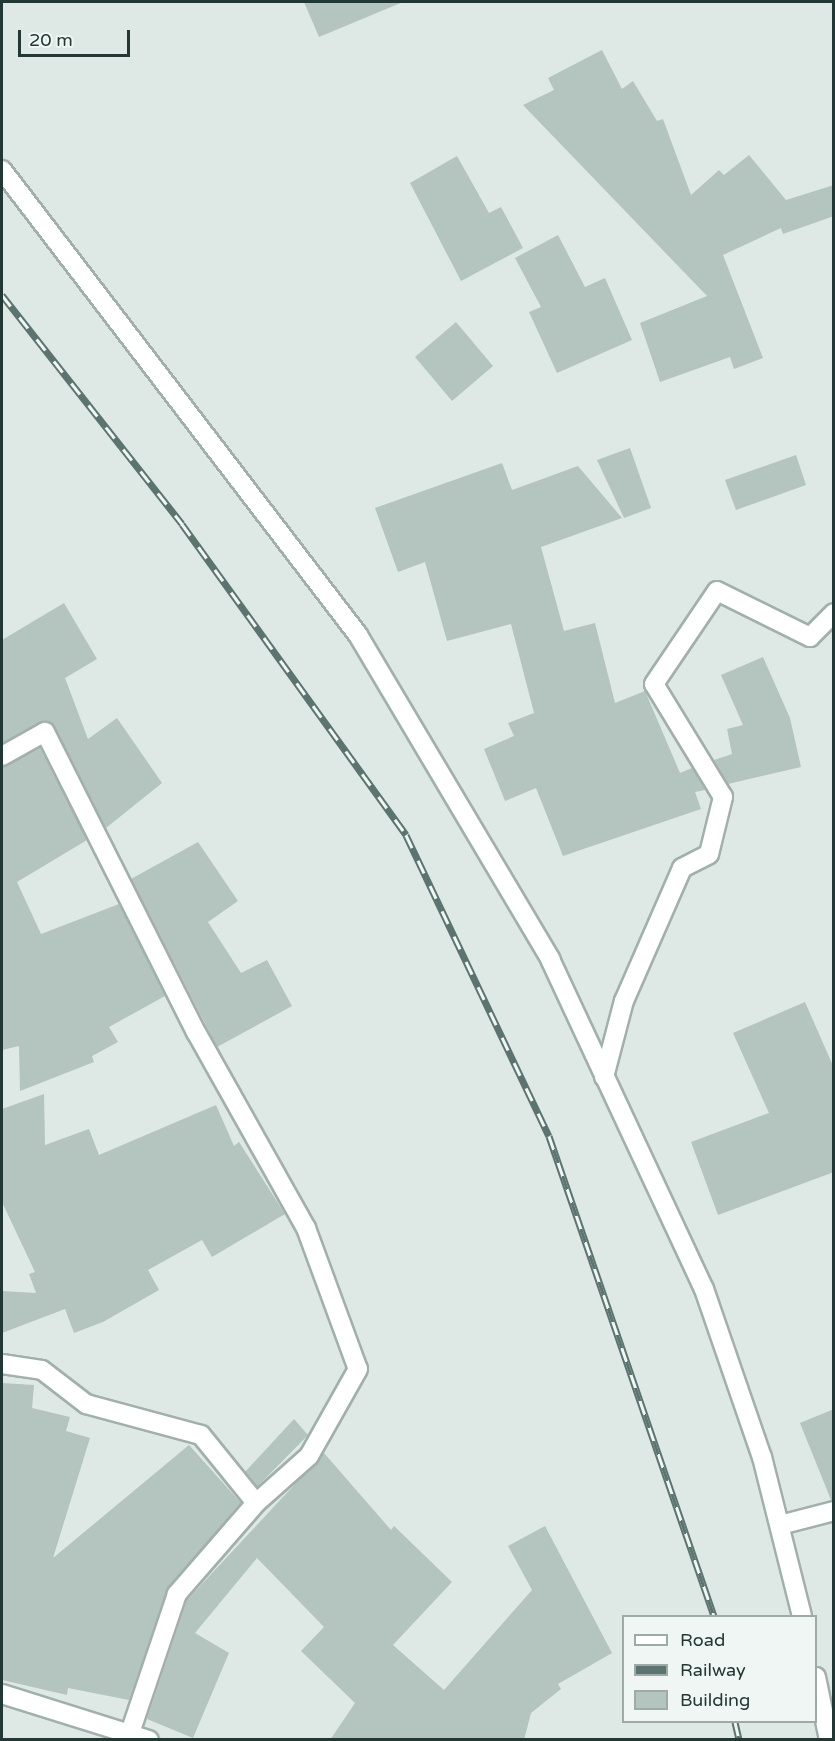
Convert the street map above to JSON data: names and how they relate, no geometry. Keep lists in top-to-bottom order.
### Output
{
  "legend": ["Road", "Railway", "Building"],
  "scale_bar": "20 m"
}
